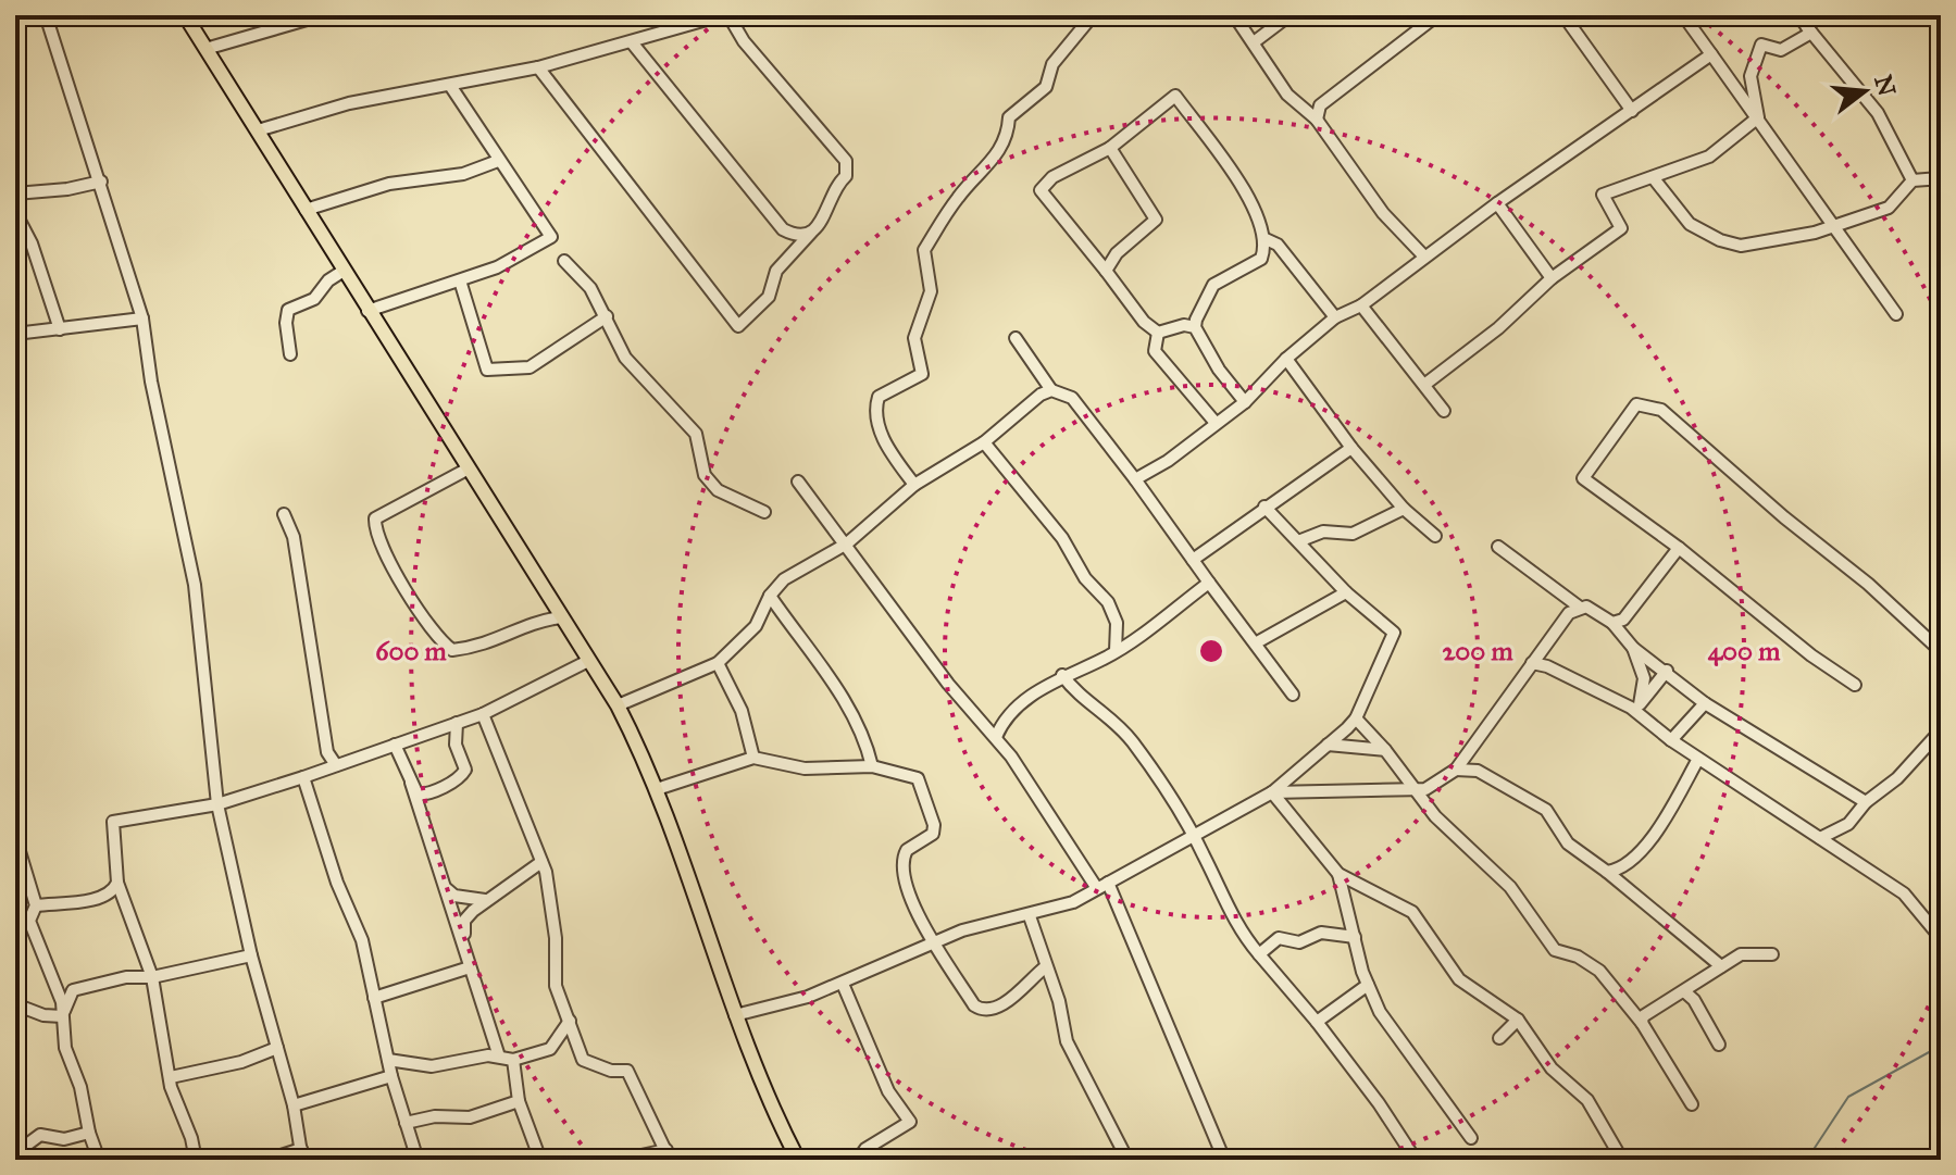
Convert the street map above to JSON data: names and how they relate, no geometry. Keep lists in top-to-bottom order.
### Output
{
  "north": "right",
  "rings": ["200 m", "400 m", "600 m"]
}
